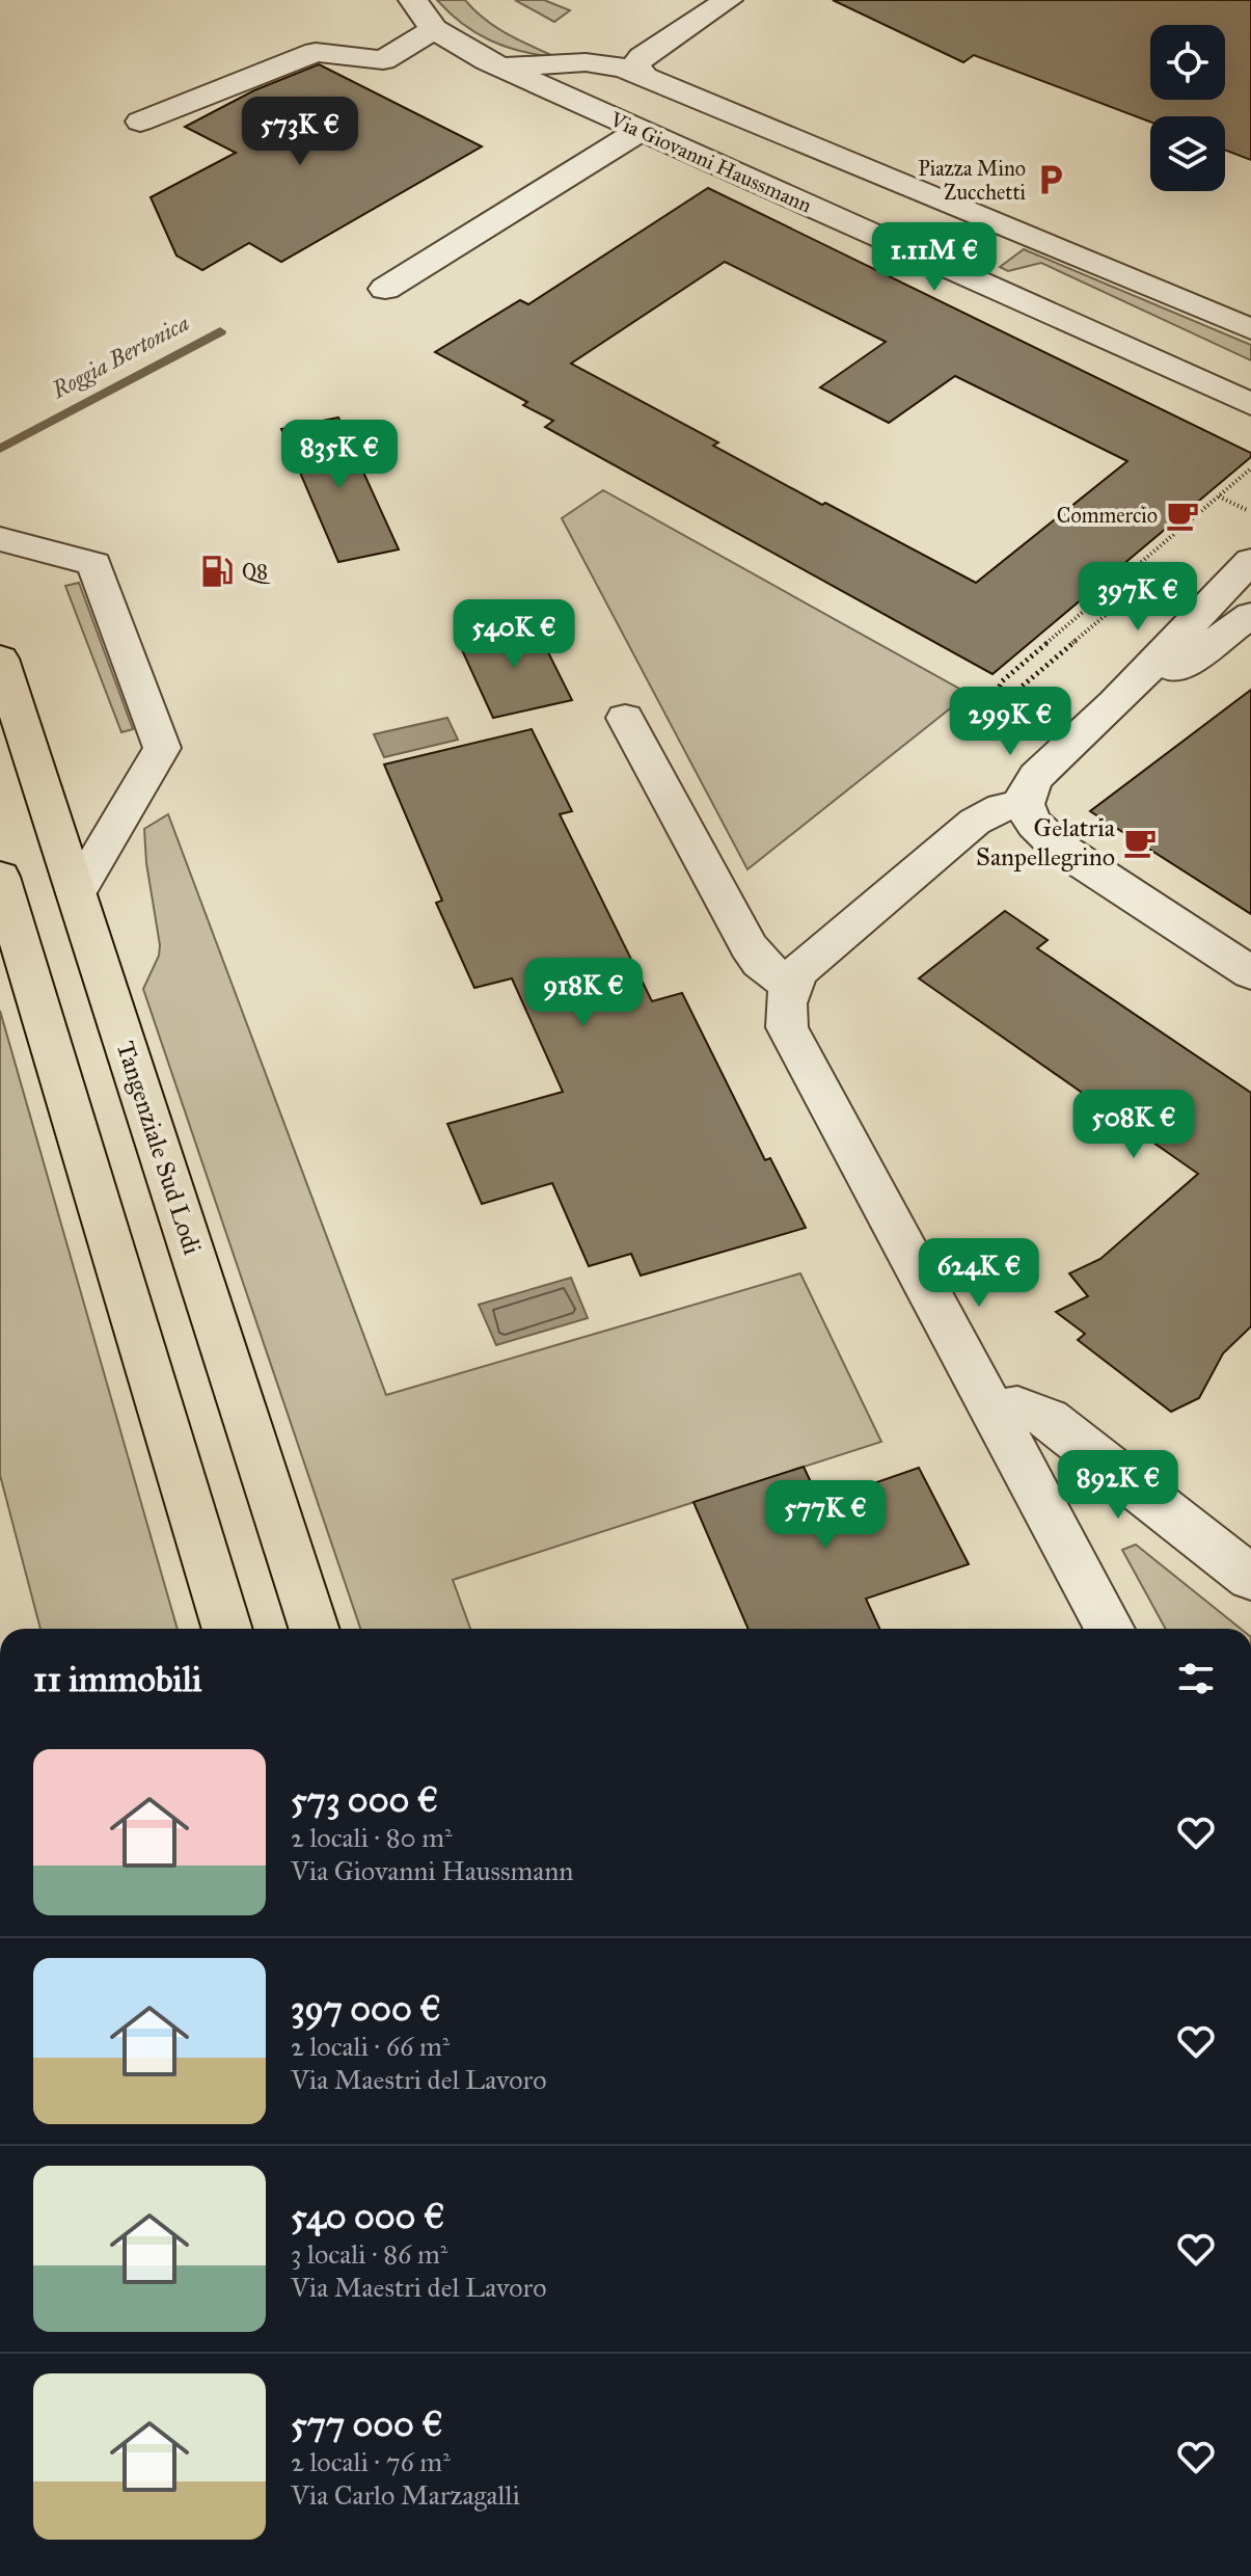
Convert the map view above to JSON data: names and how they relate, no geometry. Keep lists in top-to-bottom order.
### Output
{
  "streets": {
    "highway": ["Tangenziale Sud Lodi"],
    "street": ["Via Giovanni Haussmann"]
  },
  "water": ["Roggia Bertonica"],
  "places": {
    "parking": ["Piazza Mino Zucchetti"],
    "cafe": ["Commercio", "Gelatria Sanpellegrino"],
    "fuel station": ["Q8"]
  },
  "page": {
    "price": [
      "573K €",
      "1.11M €",
      "835K €",
      "397K €",
      "540K €",
      "299K €",
      "918K €",
      "508K €",
      "624K €",
      "892K €",
      "577K €"
    ],
    "heading": "11 immobili",
    "list": [
      {
        "name": "573 000 €",
        "note": "2 locali · 80 m² · Via Giovanni Haussmann"
      },
      {
        "name": "397 000 €",
        "note": "2 locali · 66 m² · Via Maestri del Lavoro"
      },
      {
        "name": "540 000 €",
        "note": "3 locali · 86 m² · Via Maestri del Lavoro"
      },
      {
        "name": "577 000 €",
        "note": "2 locali · 76 m² · Via Carlo Marzagalli"
      }
    ]
  }
}
